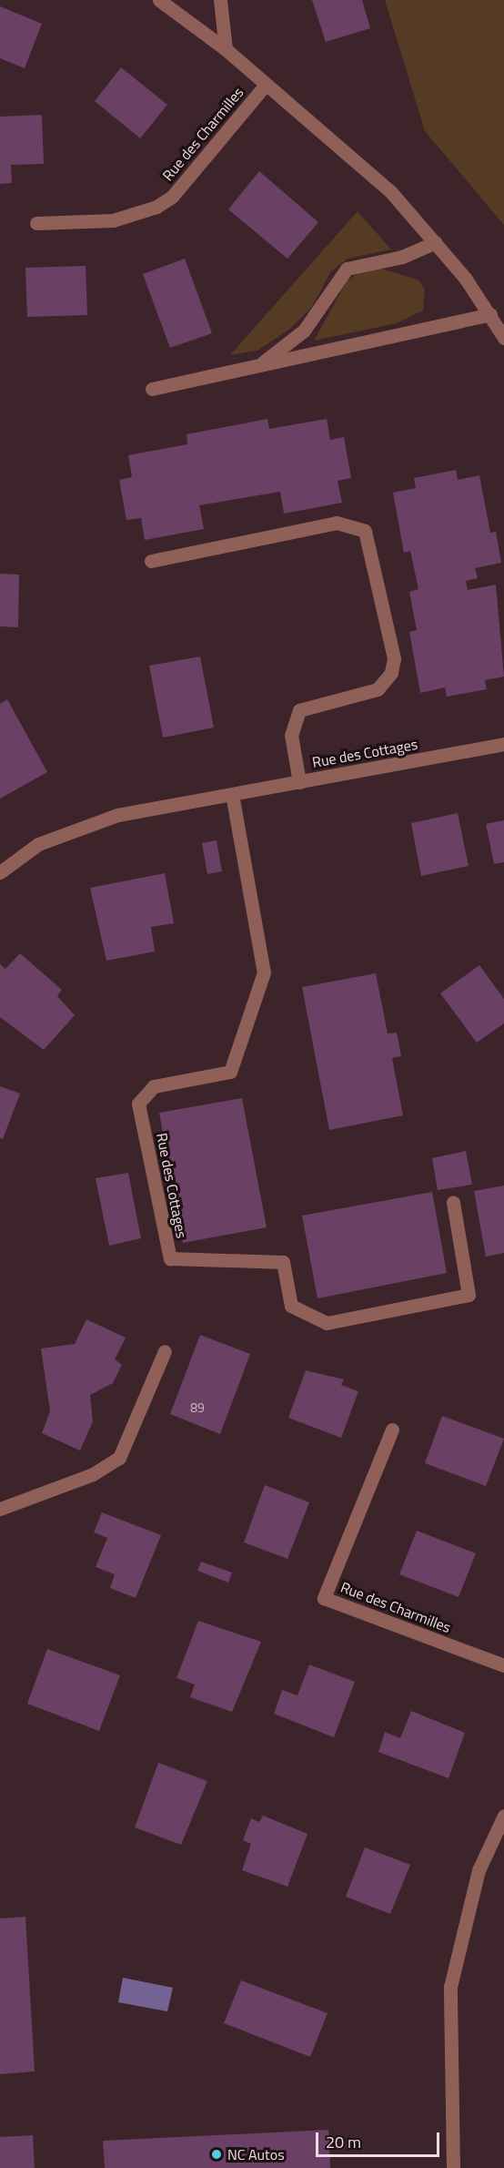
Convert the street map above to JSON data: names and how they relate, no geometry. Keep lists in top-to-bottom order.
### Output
{
  "streets": {
    "street": ["Rue des Charmilles", "Rue des Cottages"]
  },
  "places": ["NC Autos"],
  "house_numbers": ["89"],
  "scale_bar": "20 m"
}
